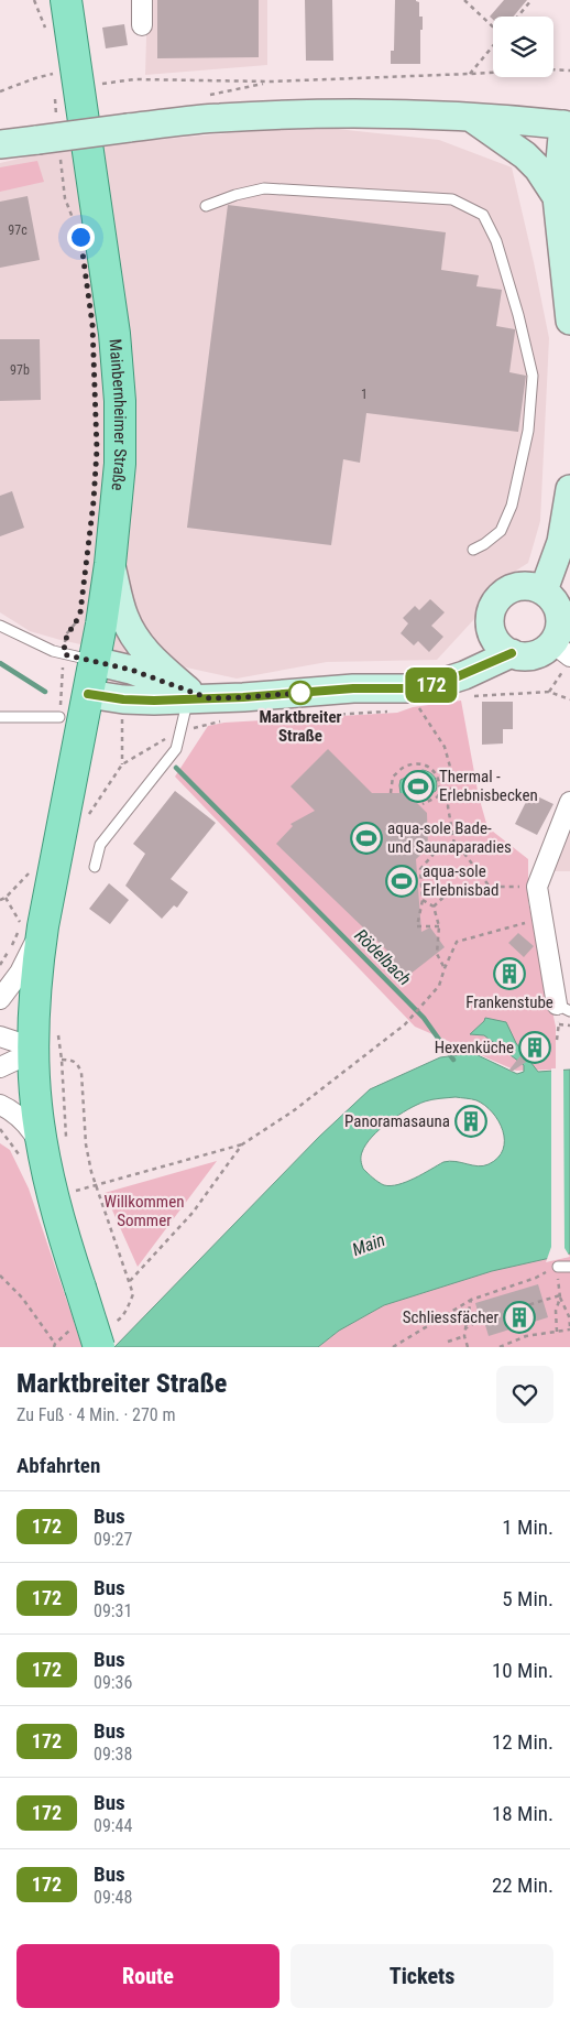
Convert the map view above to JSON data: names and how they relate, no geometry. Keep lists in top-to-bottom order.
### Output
{
  "streets": {
    "main road": ["Mainbernheimer Straße"]
  },
  "water": ["Rödelbach", "Main"],
  "parks": ["Willkommen Sommer"],
  "places": {
    "other": ["Marktbreiter Straße"],
    "sports": ["Thermal - Erlebnisbecken", "aqua-sole Bade- und Saunaparadies", "aqua-sole Erlebnisbad"],
    "building": [
      "Frankenstube",
      "Hexenküche",
      "Panoramasauna",
      "Schliessfächer"
    ]
  },
  "lines": ["bus line 172"],
  "house_numbers": ["97c", "97b", "1"],
  "page": {
    "on_map": "172",
    "heading": [
      ["Marktbreiter Straße", "Zu Fuß · 4 Min. · 270 m"],
      "Abfahrten"
    ],
    "list": [
      {
        "mark": "172",
        "name": "Bus",
        "note": "09:27",
        "value": "1 Min."
      },
      {
        "mark": "172",
        "name": "Bus",
        "note": "09:31",
        "value": "5 Min."
      },
      {
        "mark": "172",
        "name": "Bus",
        "note": "09:36",
        "value": "10 Min."
      },
      {
        "mark": "172",
        "name": "Bus",
        "note": "09:38",
        "value": "12 Min."
      },
      {
        "mark": "172",
        "name": "Bus",
        "note": "09:44",
        "value": "18 Min."
      },
      {
        "mark": "172",
        "name": "Bus",
        "note": "09:48",
        "value": "22 Min."
      }
    ],
    "buttons": ["Route", "Tickets"]
  }
}
